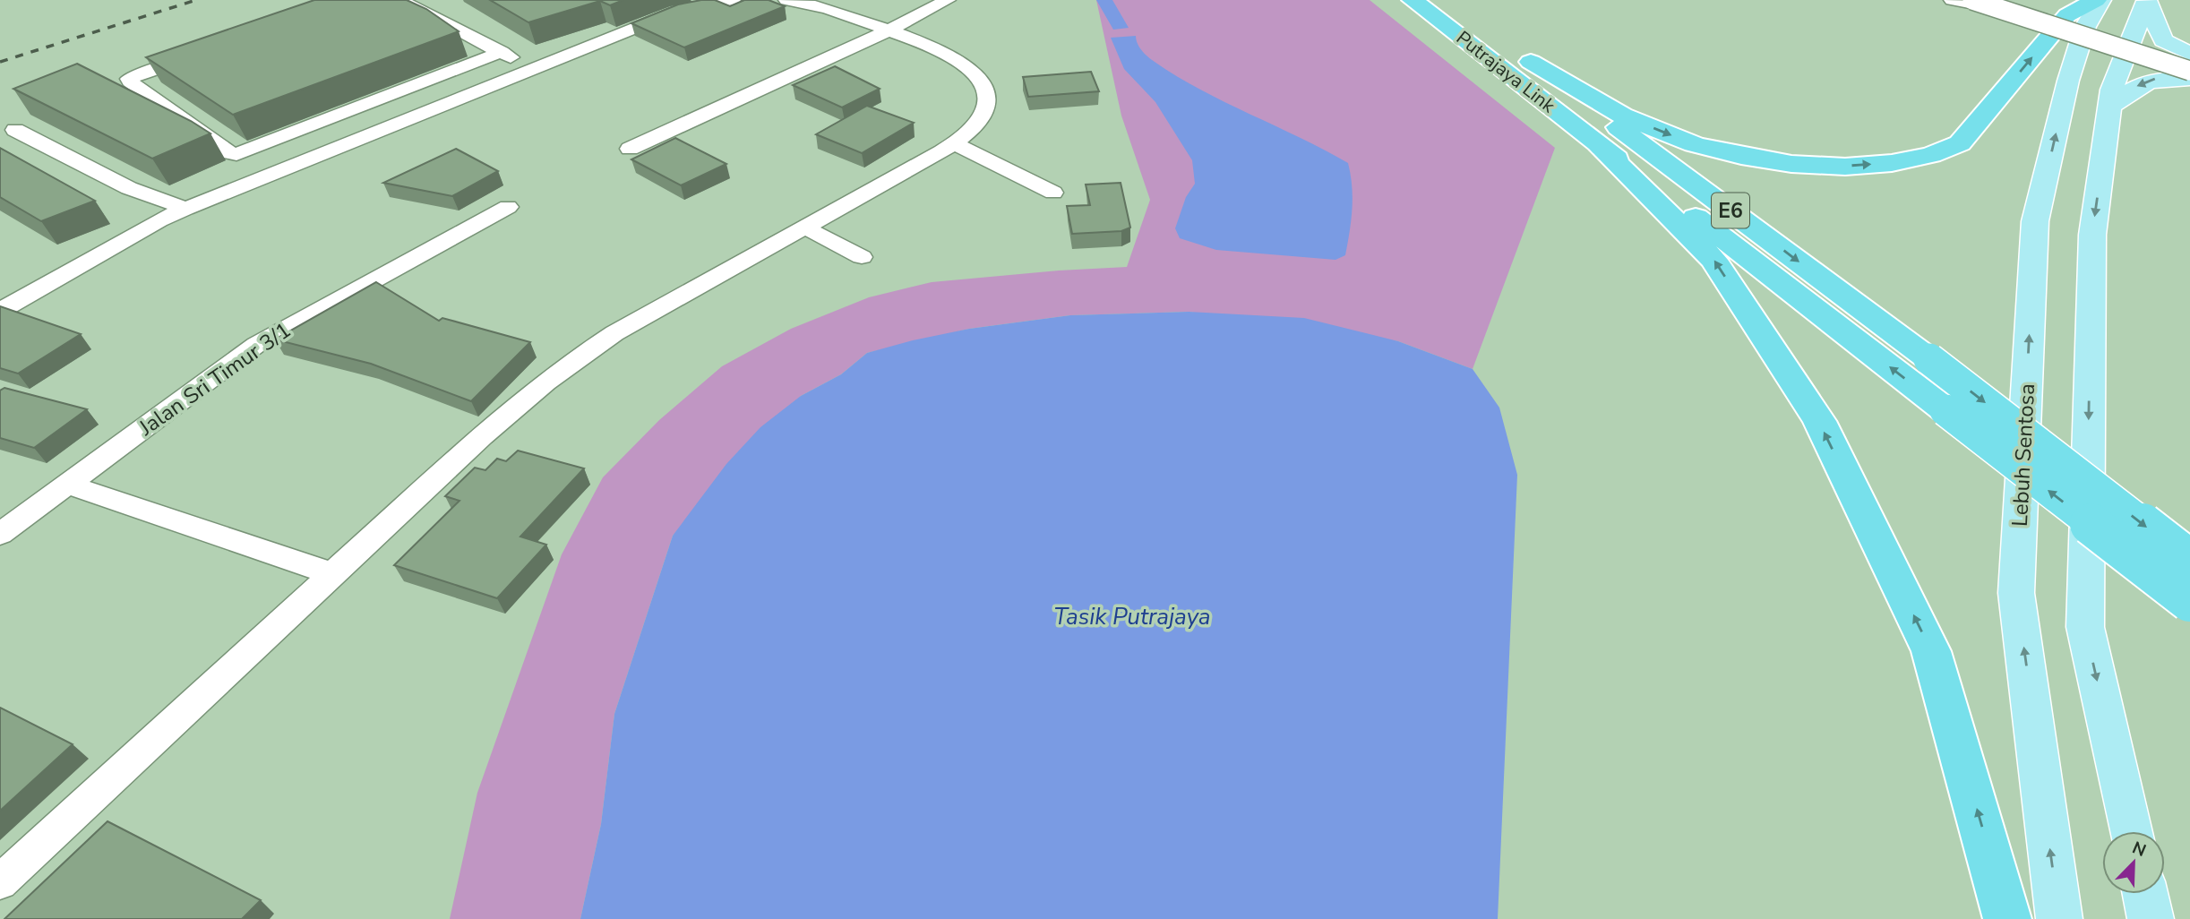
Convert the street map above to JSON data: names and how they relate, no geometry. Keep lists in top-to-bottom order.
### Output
{
  "streets": {
    "highway": ["Putrajaya Link", "E6"],
    "main road": ["Lebuh Sentosa"],
    "street": ["Jalan Sri Timur 3/1"]
  },
  "crossings": [
    ["Putrajaya Link", "E6"]
  ],
  "water": ["Tasik Putrajaya"],
  "north": "top right"
}
